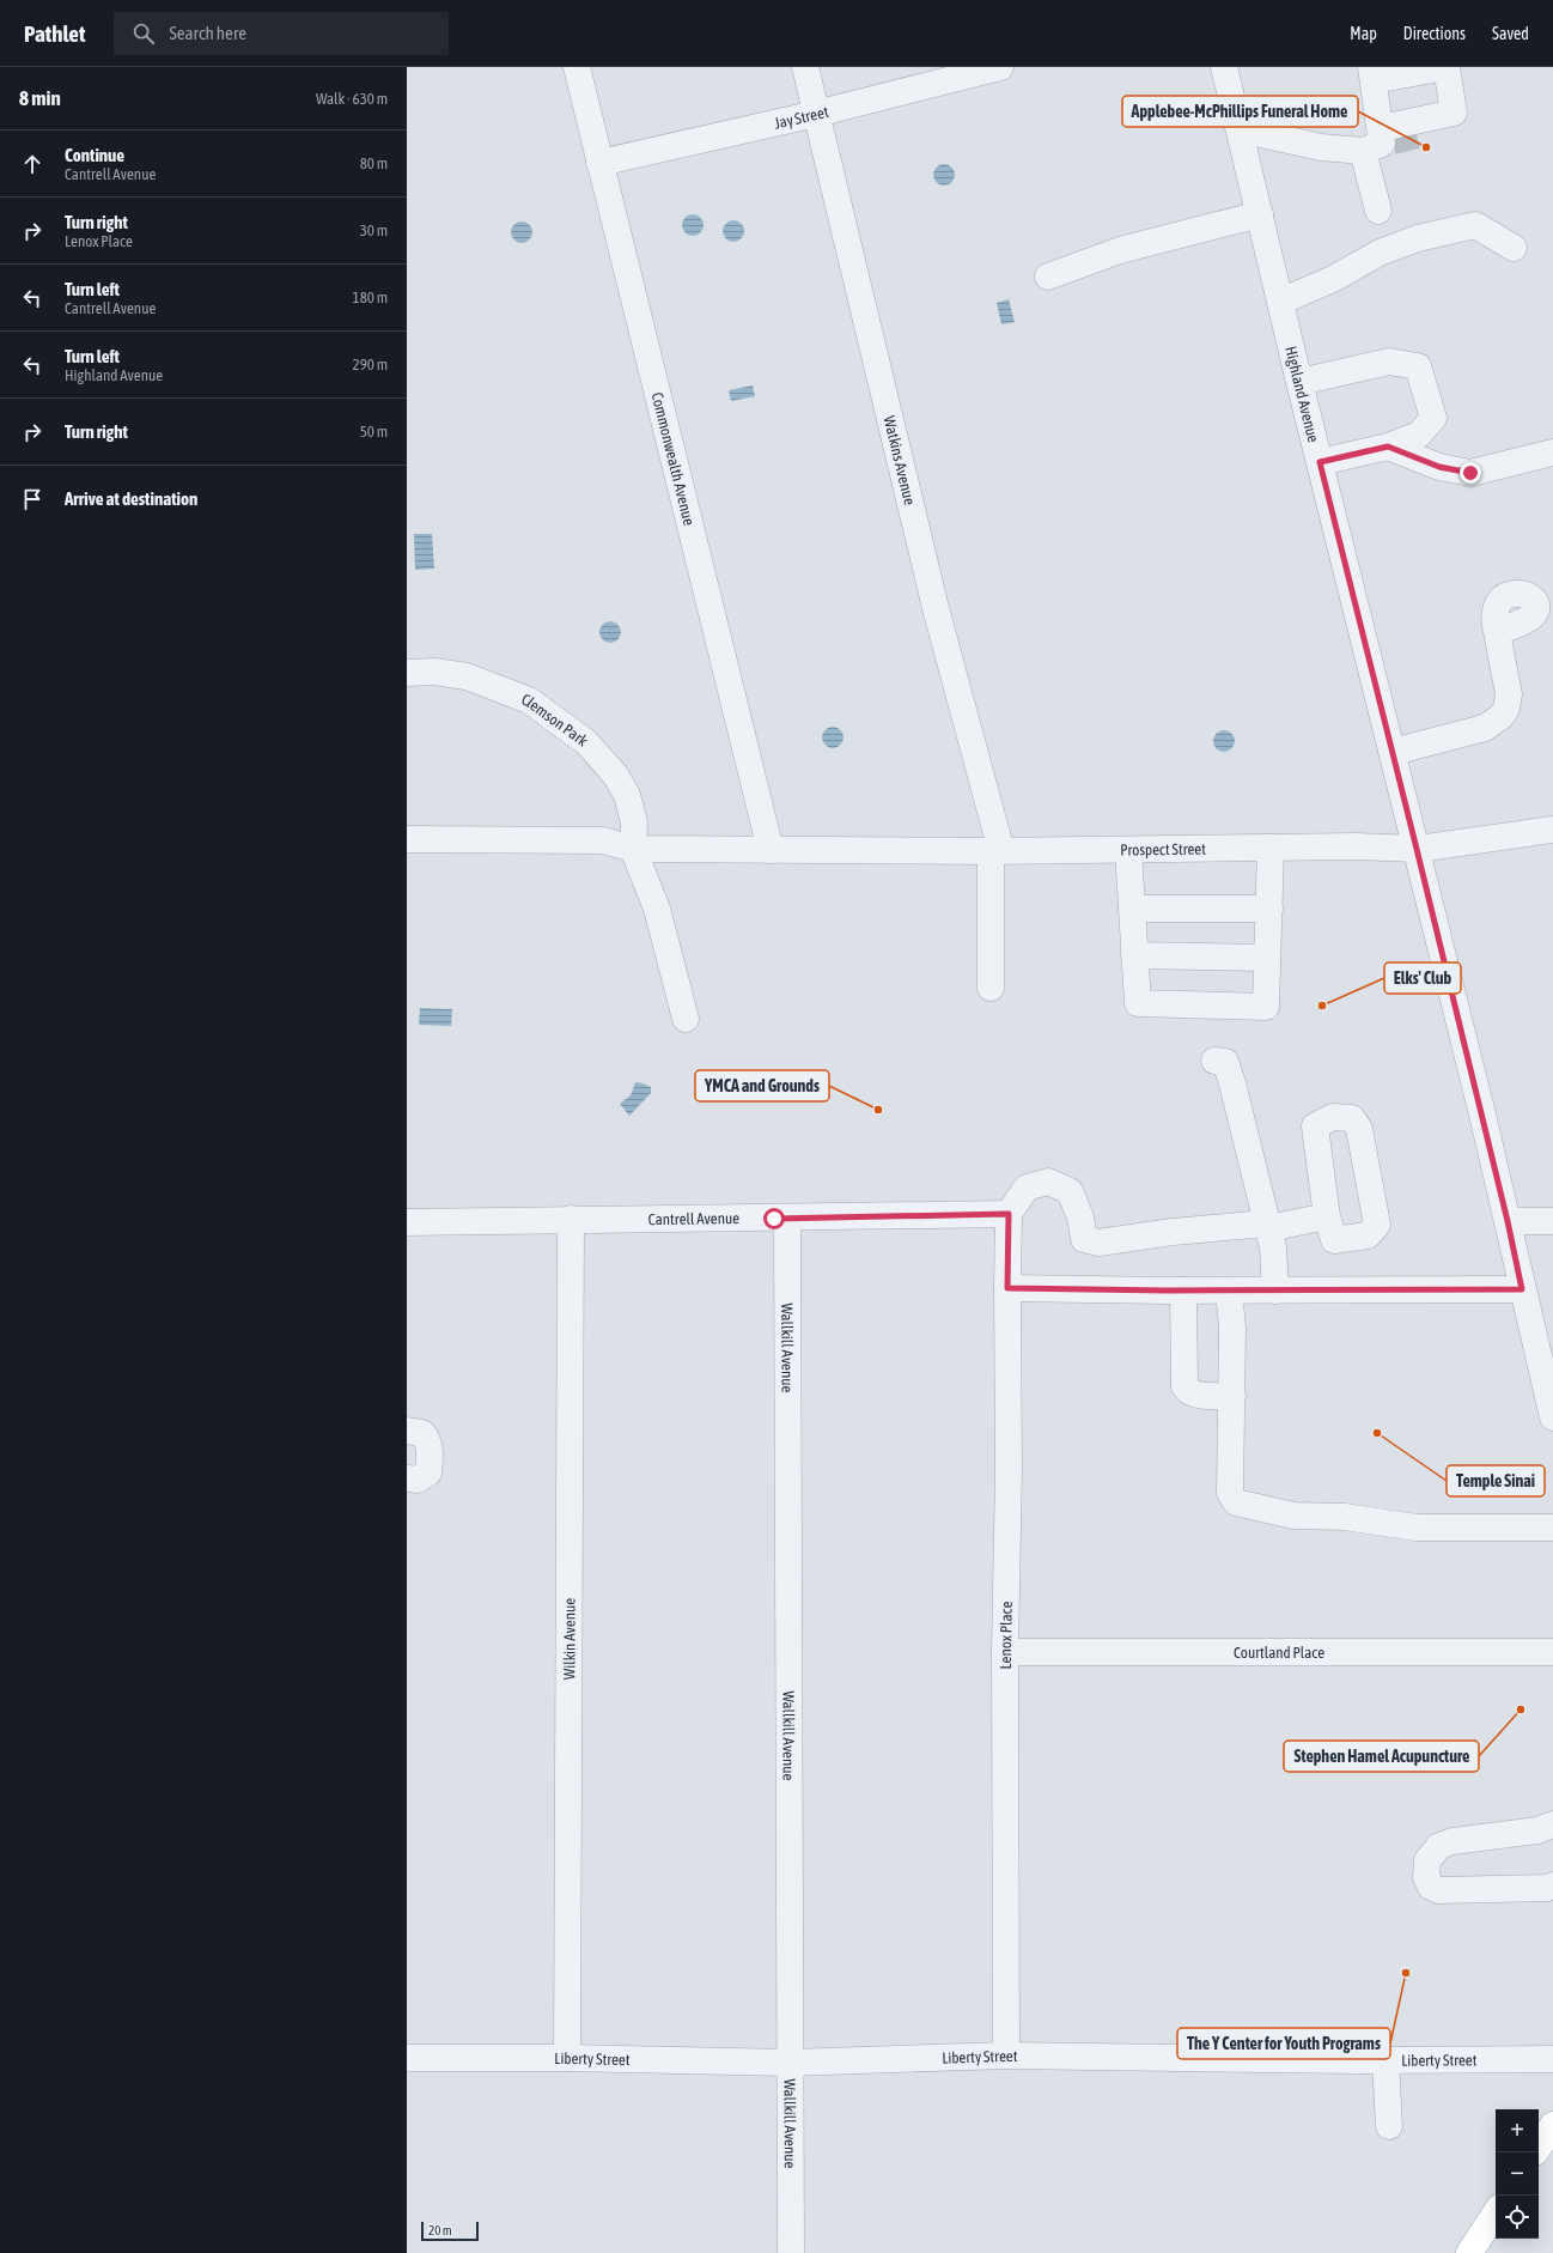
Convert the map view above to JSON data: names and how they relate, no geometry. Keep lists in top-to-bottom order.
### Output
{
  "streets": {
    "street": [
      "Jay Street",
      "Highland Avenue",
      "Commonwealth Avenue",
      "Watkins Avenue",
      "Clemson Park",
      "Prospect Street",
      "Cantrell Avenue",
      "Wallkill Avenue",
      "Lenox Place",
      "Wilkin Avenue",
      "Courtland Place",
      "Liberty Street"
    ]
  },
  "crossings": [
    ["Jay Street", "Commonwealth Avenue"],
    ["Jay Street", "Watkins Avenue"],
    ["Highland Avenue", "Prospect Street"],
    ["Commonwealth Avenue", "Prospect Street"],
    ["Watkins Avenue", "Prospect Street"],
    ["Cantrell Avenue", "Wallkill Avenue"],
    ["Cantrell Avenue", "Lenox Place"],
    ["Cantrell Avenue", "Wilkin Avenue"],
    ["Wallkill Avenue", "Liberty Street"],
    ["Lenox Place", "Courtland Place"],
    ["Lenox Place", "Liberty Street"],
    ["Wilkin Avenue", "Liberty Street"]
  ],
  "places": [
    "Applebee-McPhillips Funeral Home",
    "Elks' Club",
    "YMCA and Grounds",
    "Temple Sinai",
    "Stephen Hamel Acupuncture",
    "The Y Center for Youth Programs"
  ],
  "scale_bar": "20 m",
  "page": {
    "header": "Pathlet",
    "search": "Search here",
    "nav": ["Map", "Directions", "Saved"],
    "heading": ["8 min", "Walk · 630 m"],
    "list": [
      ["Continue", "Cantrell Avenue", "80 m"],
      ["Turn right", "Lenox Place", "30 m"],
      ["Turn left", "Cantrell Avenue", "180 m"],
      ["Turn left", "Highland Avenue", "290 m"],
      ["Turn right", "50 m"],
      "Arrive at destination"
    ],
    "map_buttons": ["+", "−"],
    "scale": "20 m"
  }
}
